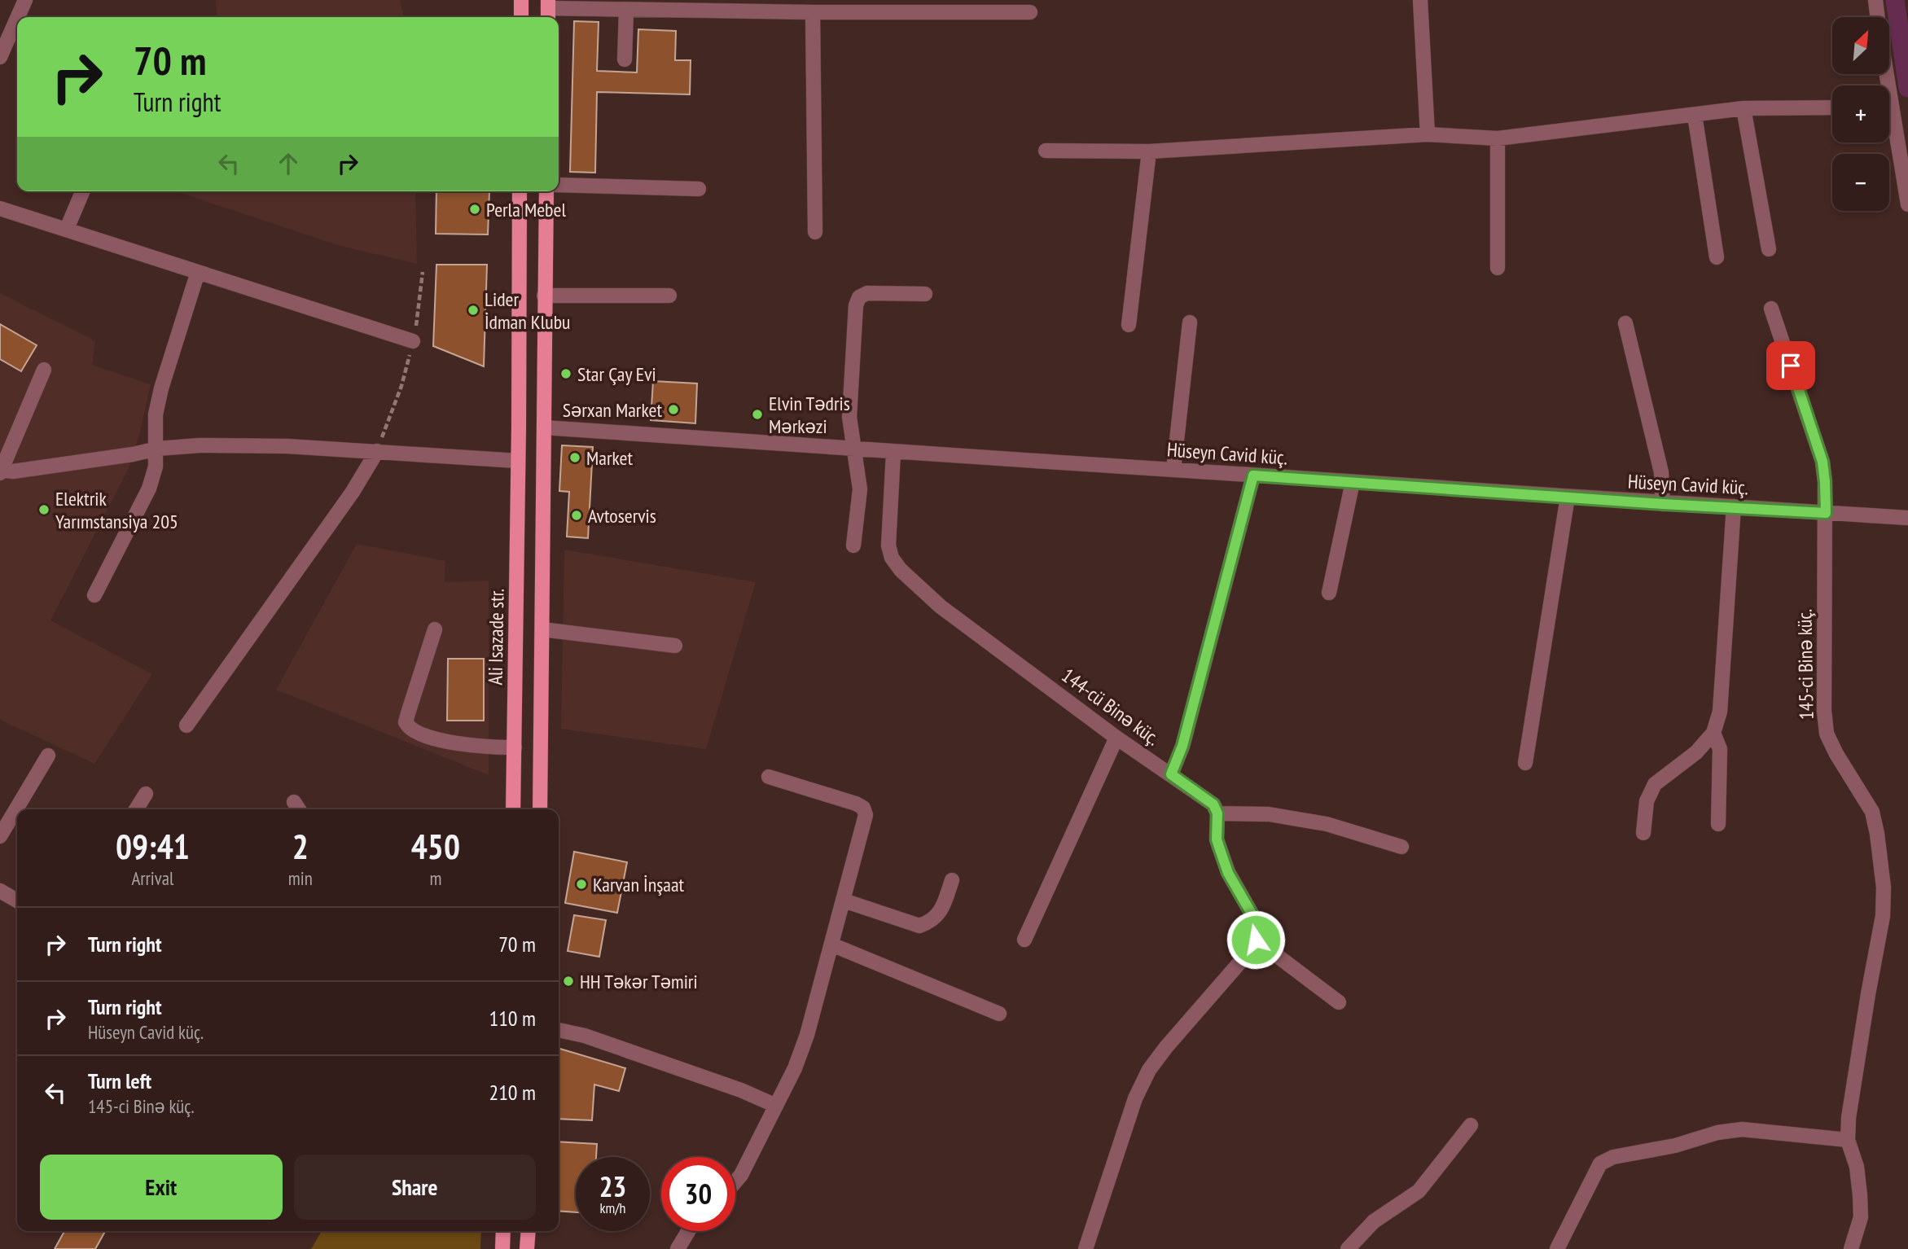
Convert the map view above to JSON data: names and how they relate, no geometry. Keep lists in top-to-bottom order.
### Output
{
  "streets": {
    "main road": ["Ali Isazade str."],
    "street": ["Hüseyn Cavid küç.", "145-ci Binə küç.", "144-cü Binə küç."]
  },
  "crossings": [
    ["Hüseyn Cavid küç.", "145-ci Binə küç."],
    ["Hüseyn Cavid küç.", "144-cü Binə küç."]
  ],
  "places": [
    "Perla Mebel",
    "Lider İdman Klubu",
    "Star Çay Evi",
    "Sərxan Market",
    "Elvin Tədris Mərkəzi",
    "Market",
    "Elektrik Yarımstansiya 205",
    "Avtoservis",
    "Karvan İnşaat",
    "HH Təkər Təmiri"
  ],
  "north": "top right",
  "page": {
    "map_buttons": ["+", "−"],
    "turn": ["70 m", "Turn right"],
    "eta": [
      "09:41",
      "Arrival",
      "2",
      "min",
      "450",
      "m"
    ],
    "list": [
      {
        "name": "Turn right",
        "value": "70 m"
      },
      {
        "name": "Turn right",
        "note": "Hüseyn Cavid küç.",
        "value": "110 m"
      },
      {
        "name": "Turn left",
        "note": "145-ci Binə küç.",
        "value": "210 m"
      }
    ],
    "buttons": ["Exit", "Share"],
    "speed": "23 km/h",
    "limit": "30"
  }
}
